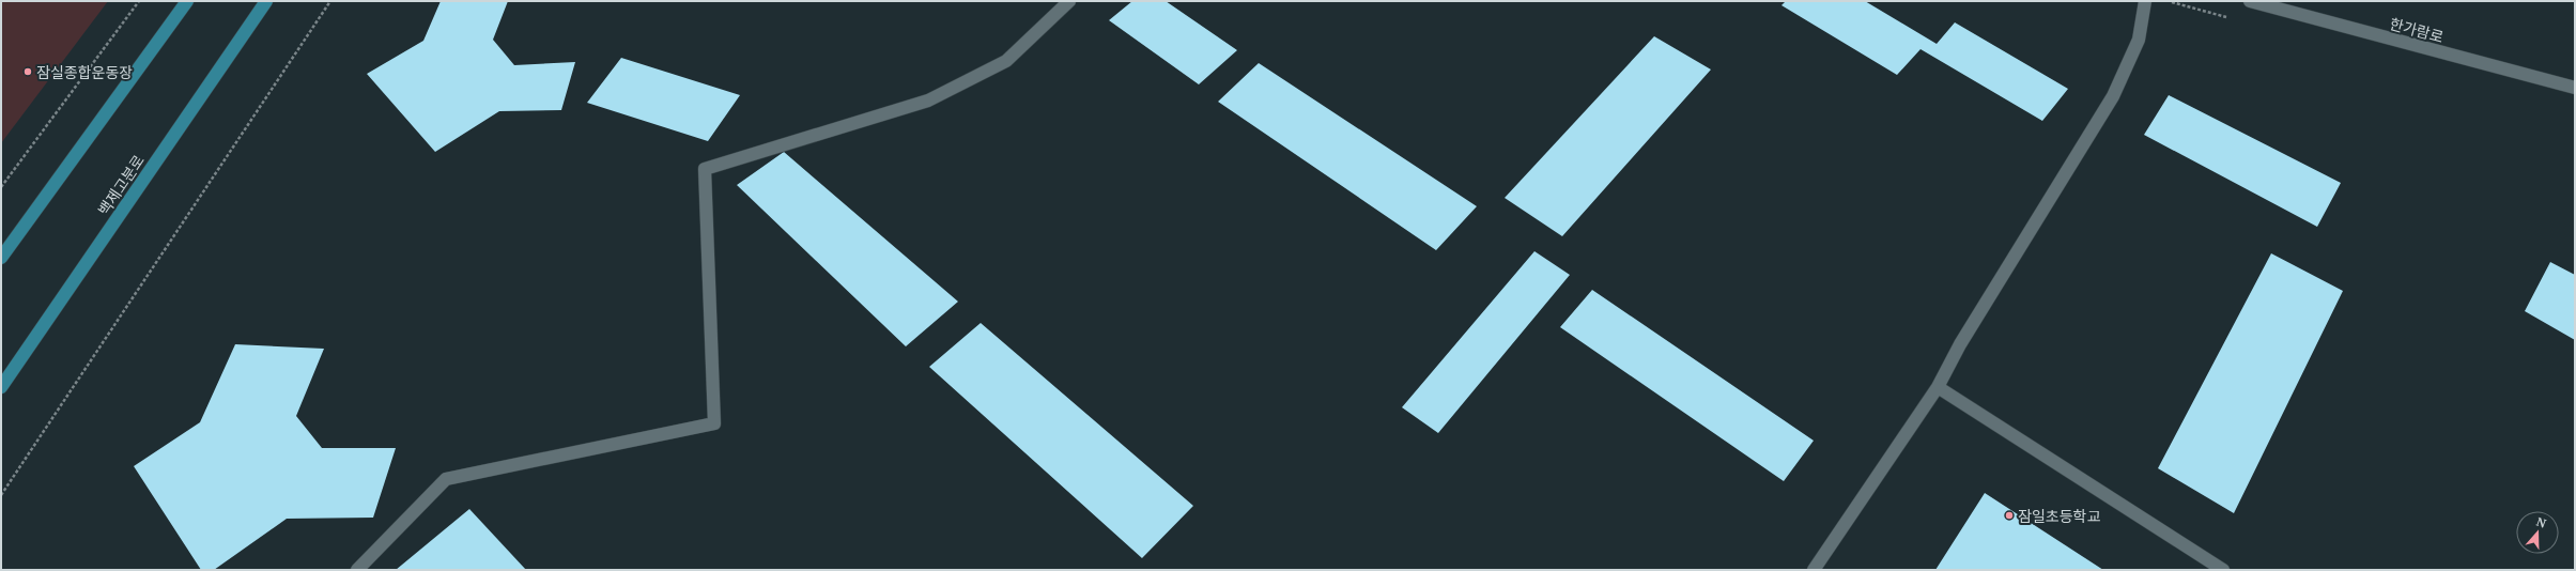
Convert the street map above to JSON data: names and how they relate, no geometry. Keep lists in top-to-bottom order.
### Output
{
  "streets": {
    "main road": ["백제고분로"],
    "street": ["한가람로"]
  },
  "places": ["잠실종합운동장", "잠일초등학교"],
  "north": "top"
}
